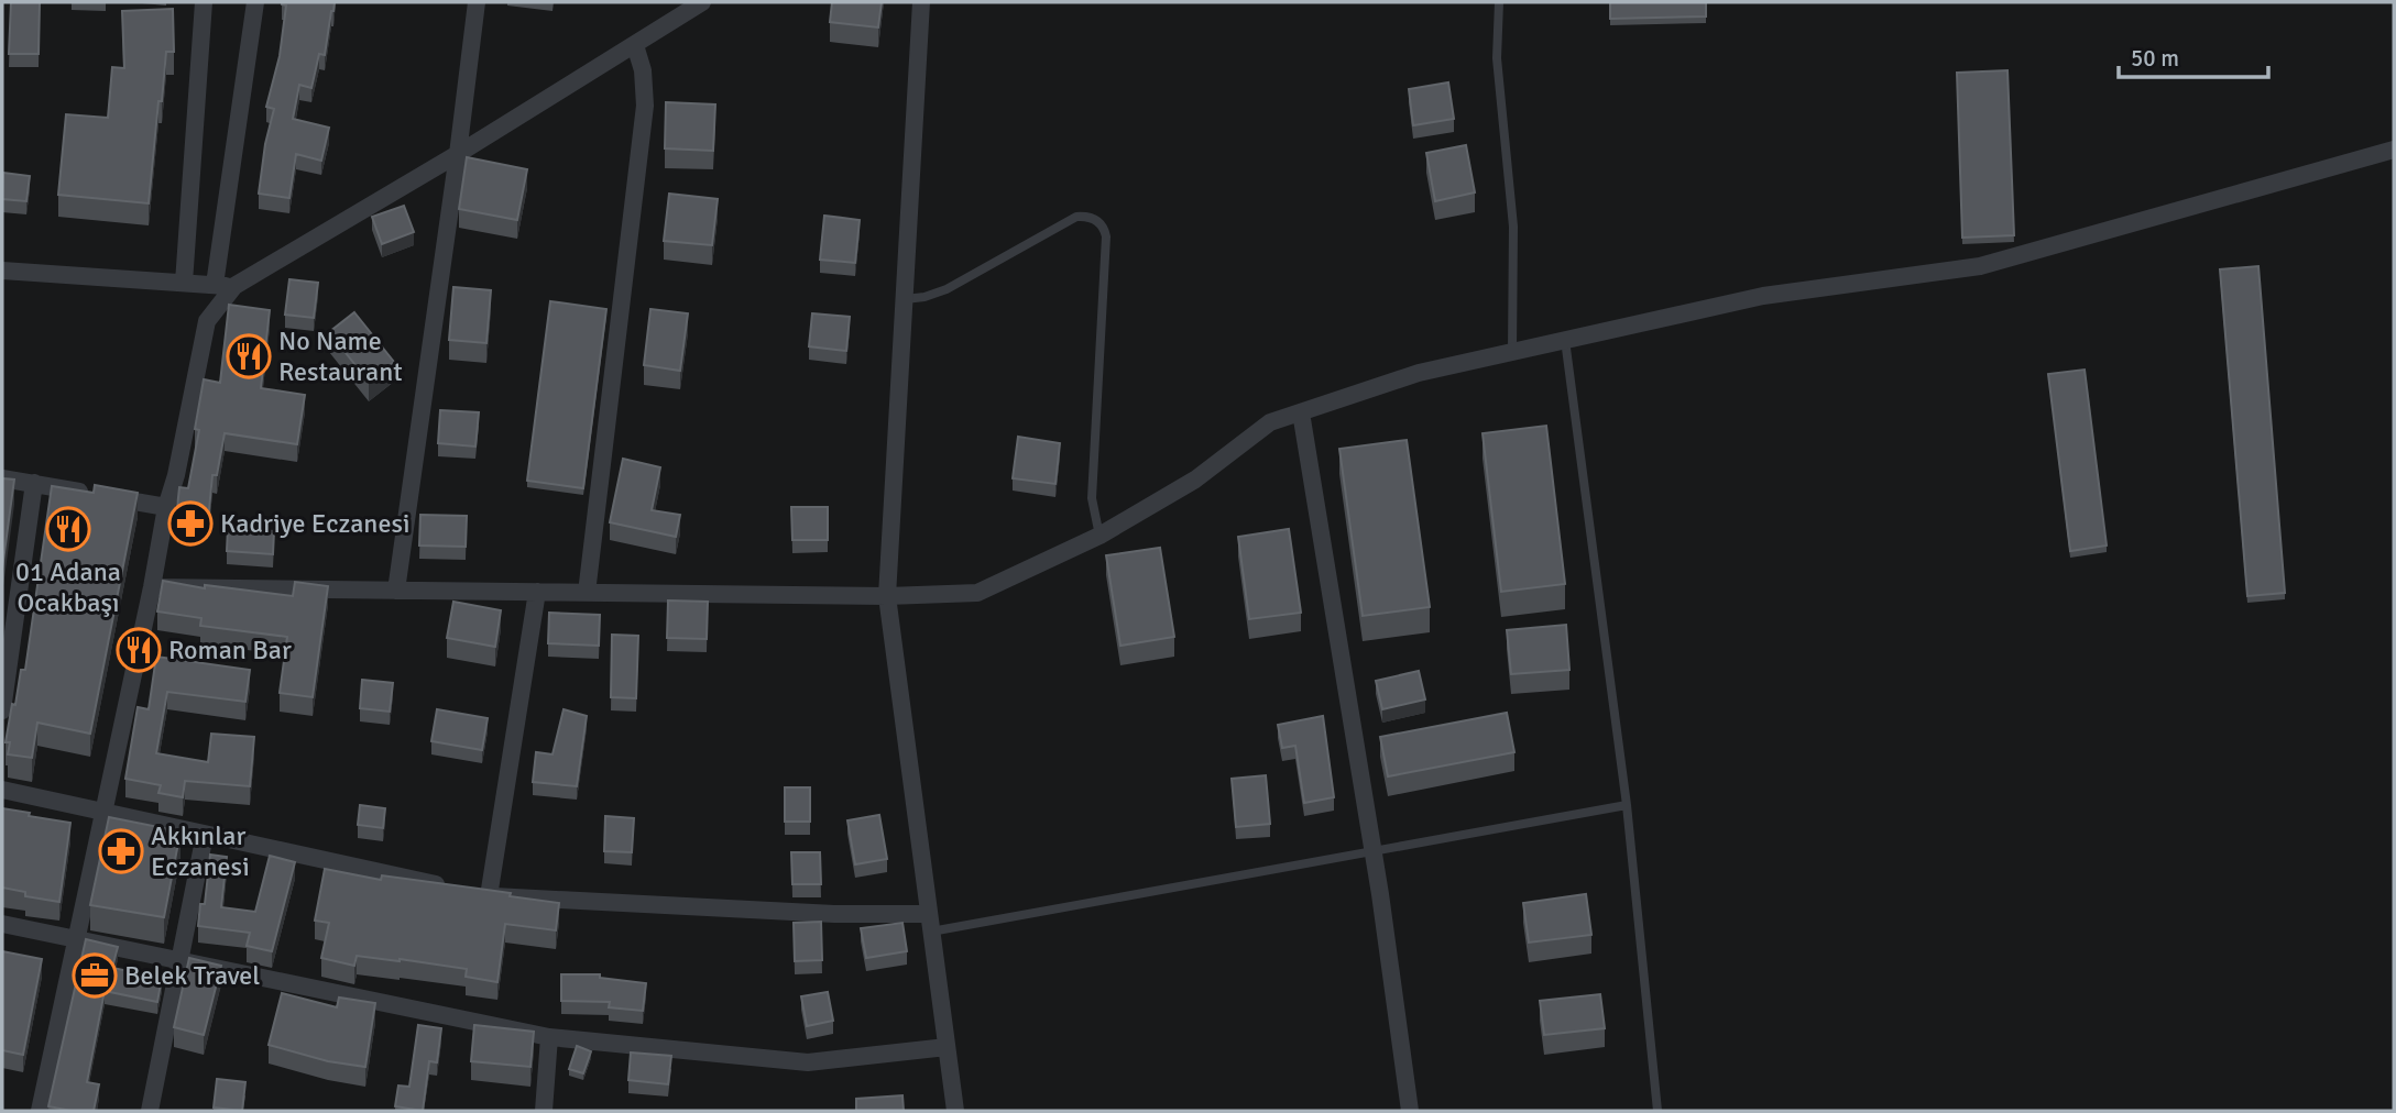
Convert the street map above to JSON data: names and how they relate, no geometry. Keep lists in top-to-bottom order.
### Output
{
  "places": {
    "restaurant": ["No Name Restaurant", "01 Adana Ocakbaşı", "Roman Bar"],
    "pharmacy": ["Kadriye Eczanesi", "Akkınlar Eczanesi"],
    "office": ["Belek Travel"]
  },
  "scale_bar": "50 m"
}
